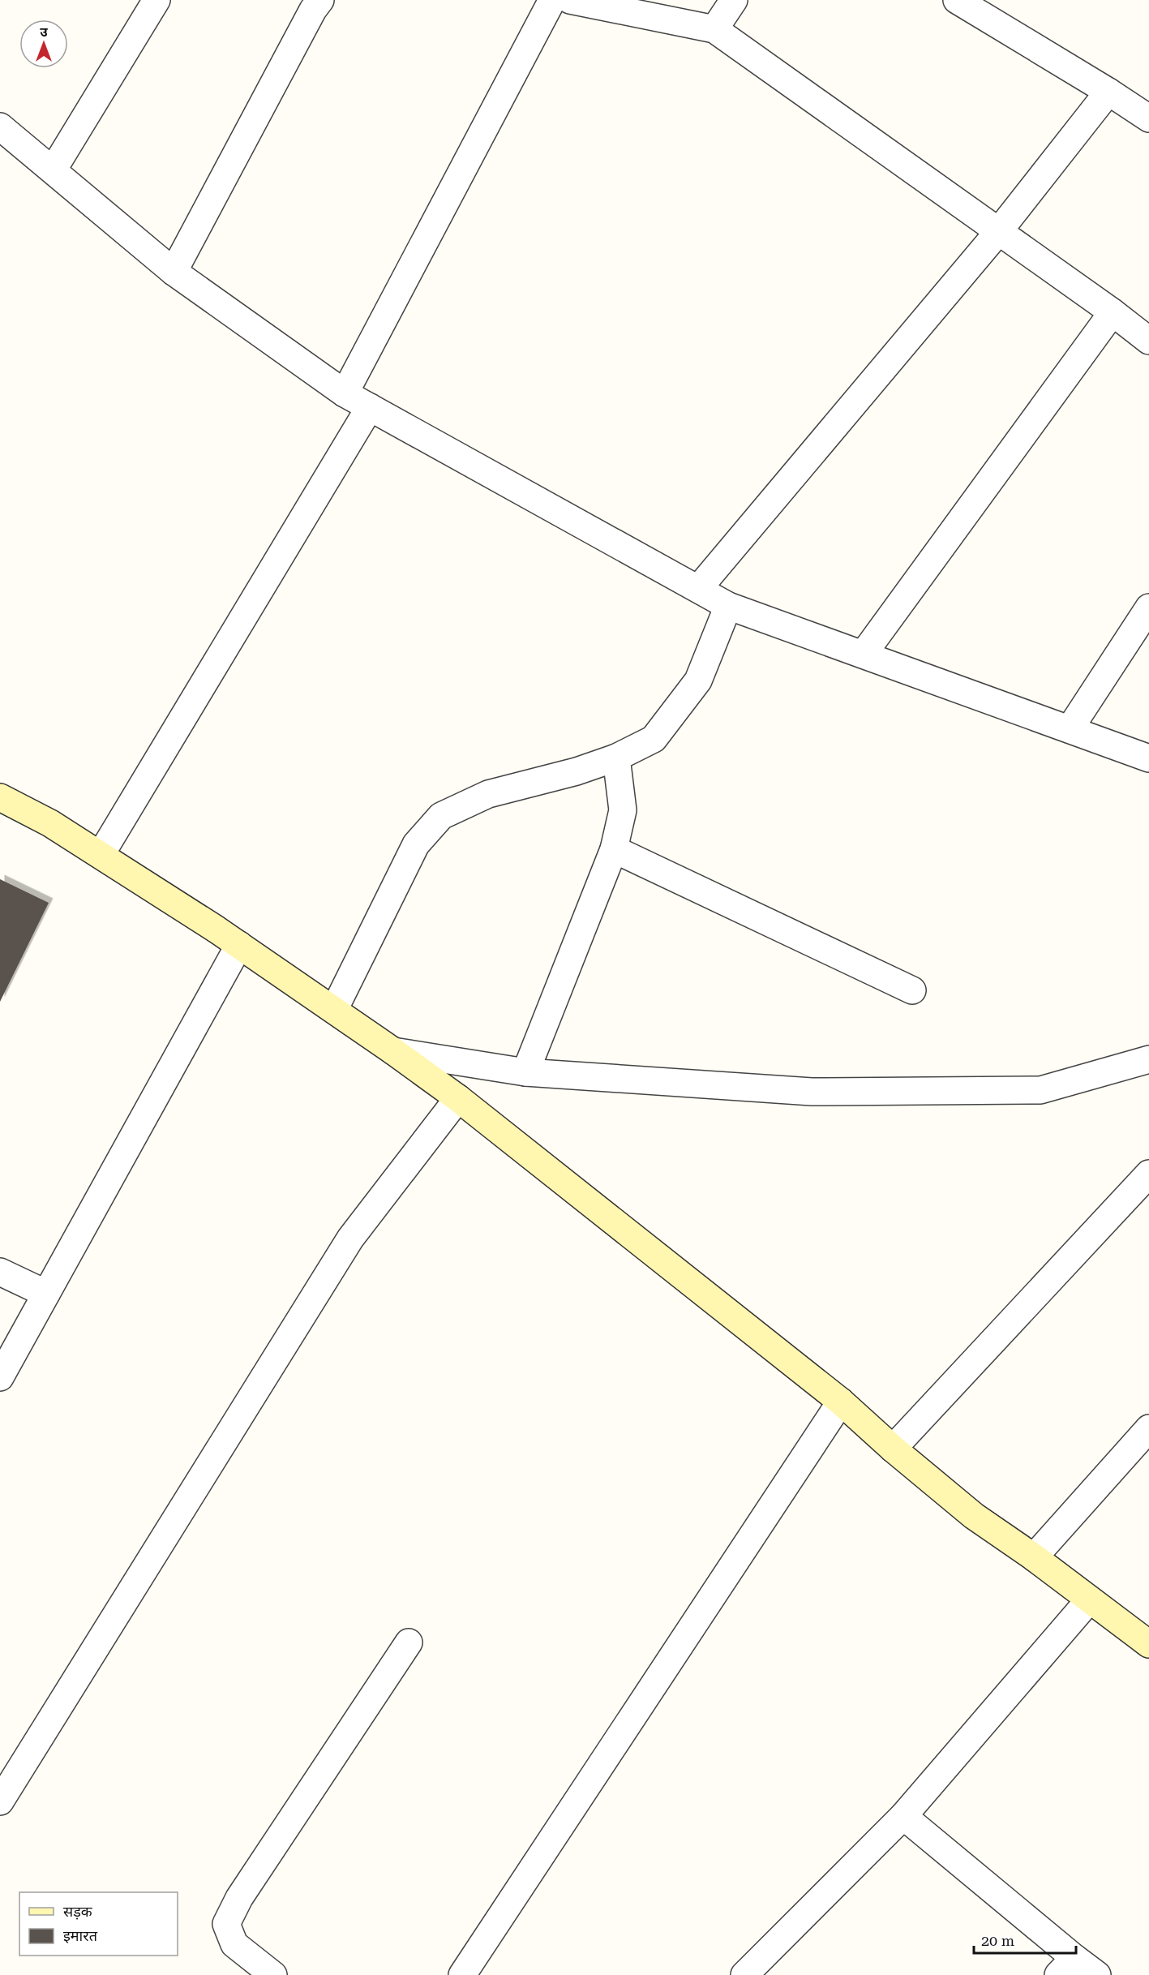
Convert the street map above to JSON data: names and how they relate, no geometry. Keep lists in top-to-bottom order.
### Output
{
  "legend": ["सड़क", "इमारत"],
  "scale_bar": "20 m",
  "north": "top"
}
